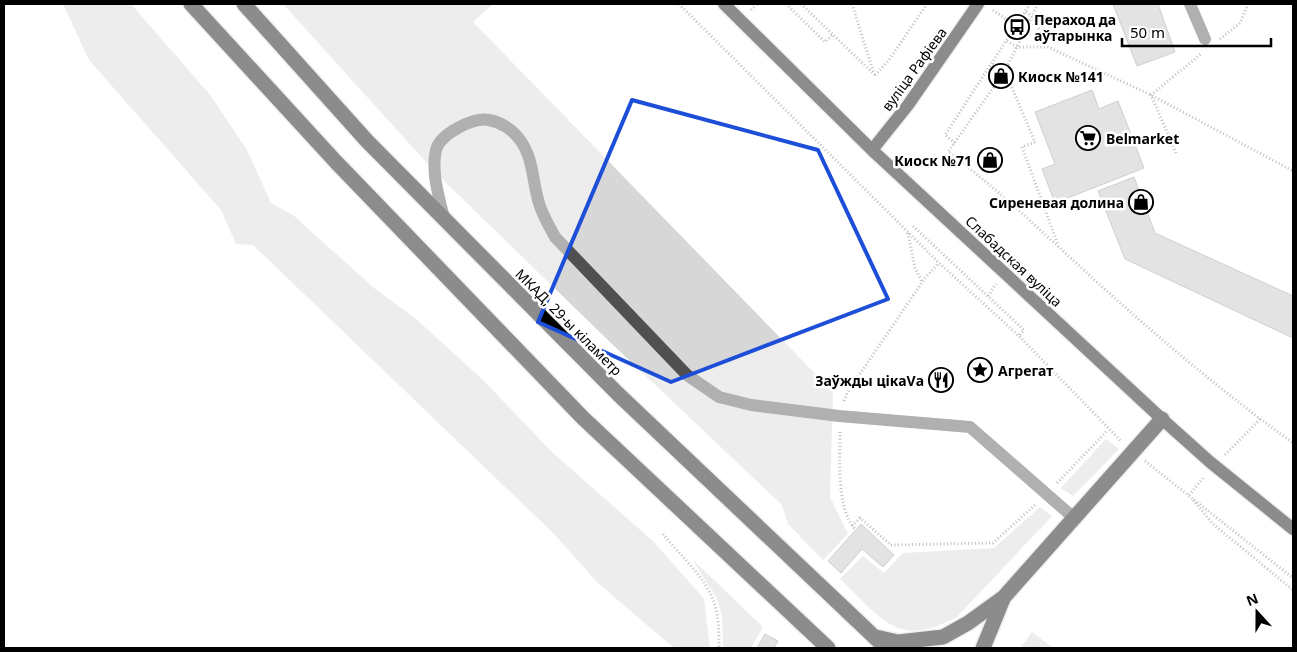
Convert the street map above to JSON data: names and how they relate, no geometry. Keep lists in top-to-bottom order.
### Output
{
  "streets": {
    "highway": ["МКАД, 29-ы кіламетр"],
    "main road": ["вуліца Рафіева", "Слабадская вуліца"]
  },
  "crossings": [
    ["вуліца Рафіева", "Слабадская вуліца"]
  ],
  "places": {
    "bus stop": ["Пераход да аўтарынка"],
    "shop": ["Киоск №141", "Киоск №71", "Сиреневая долина"],
    "supermarket": ["Belmarket"],
    "place": ["Агрегат"],
    "restaurant": ["Заўжды цікаVа"]
  },
  "scale_bar": "50 m",
  "north": "top"
}
